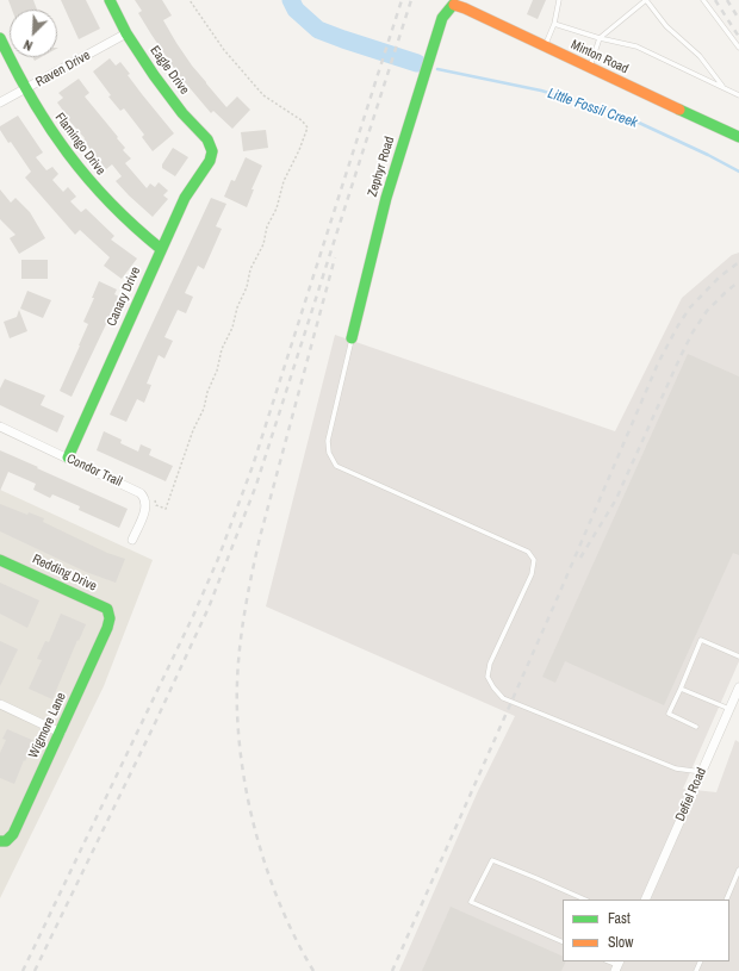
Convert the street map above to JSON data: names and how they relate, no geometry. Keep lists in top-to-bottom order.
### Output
{
  "streets": {
    "street": [
      "Minton Road",
      "Raven Drive",
      "Eagle Drive",
      "Flamingo Drive",
      "Zephyr Road",
      "Canary Drive",
      "Condor Trail",
      "Redding Drive",
      "Wigmore Lane",
      "Defiel Road"
    ]
  },
  "crossings": [
    ["Minton Road", "Zephyr Road"],
    ["Raven Drive", "Eagle Drive"],
    ["Raven Drive", "Flamingo Drive"],
    ["Eagle Drive", "Canary Drive"],
    ["Flamingo Drive", "Canary Drive"],
    ["Canary Drive", "Condor Trail"],
    ["Redding Drive", "Wigmore Lane"]
  ],
  "water": ["Little Fossil Creek"],
  "legend": ["Fast", "Slow"],
  "north": "bottom left"
}
